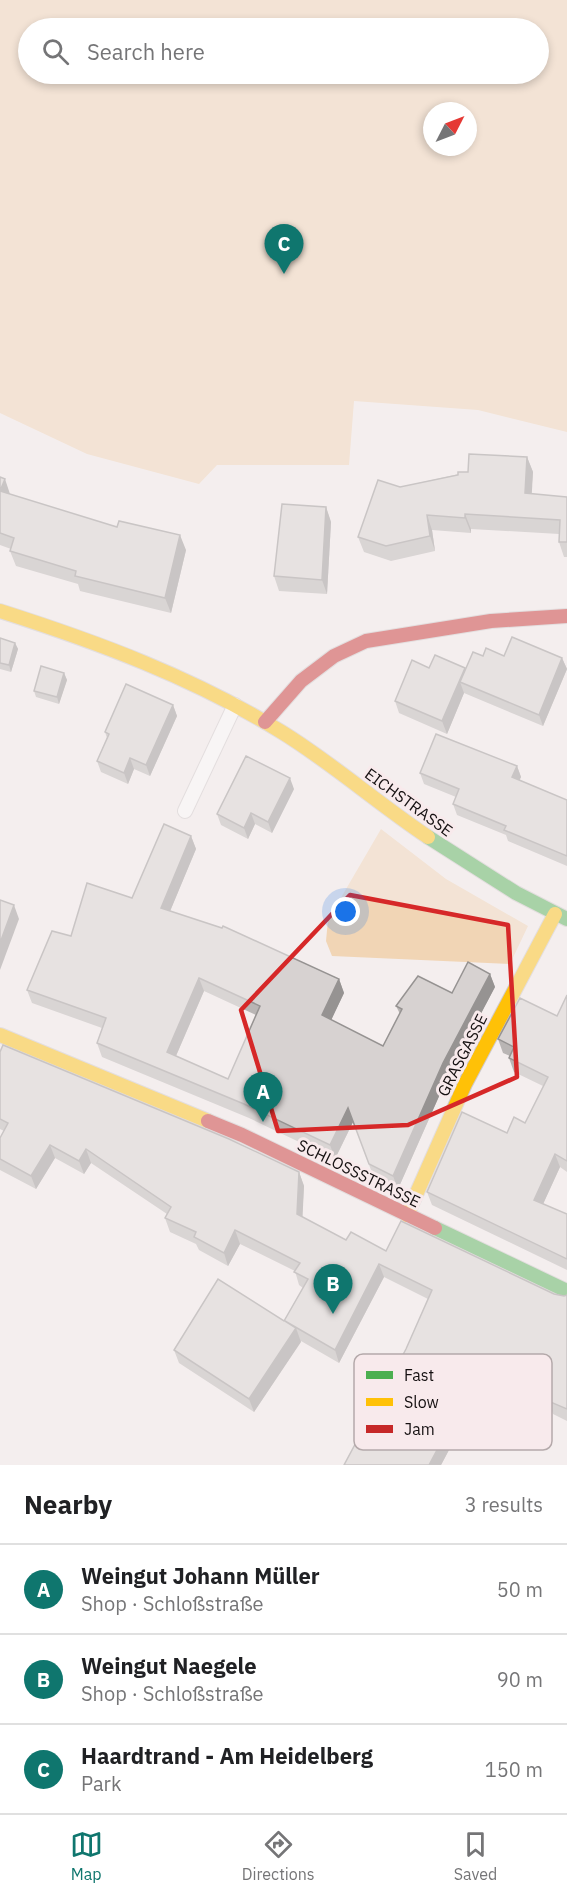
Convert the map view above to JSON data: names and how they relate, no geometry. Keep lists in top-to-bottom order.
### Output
{
  "streets": {
    "street": ["EICHSTRASSE", "GRASGASSE", "SCHLOSSSTRASSE"]
  },
  "crossings": [
    ["EICHSTRASSE", "GRASGASSE"],
    ["GRASGASSE", "SCHLOSSSTRASSE"]
  ],
  "legend": ["Fast", "Slow", "Jam"],
  "north": "top right",
  "page": {
    "search": "Search here",
    "pins": ["C", "A", "B"],
    "heading": ["Nearby", "3 results"],
    "list": [
      {
        "mark": "A",
        "name": "Weingut Johann Müller",
        "note": "Shop · Schloßstraße",
        "value": "50 m"
      },
      {
        "mark": "B",
        "name": "Weingut Naegele",
        "note": "Shop · Schloßstraße",
        "value": "90 m"
      },
      {
        "mark": "C",
        "name": "Haardtrand - Am Heidelberg",
        "note": "Park",
        "value": "150 m"
      }
    ],
    "nav": ["Map", "Directions", "Saved"]
  }
}
